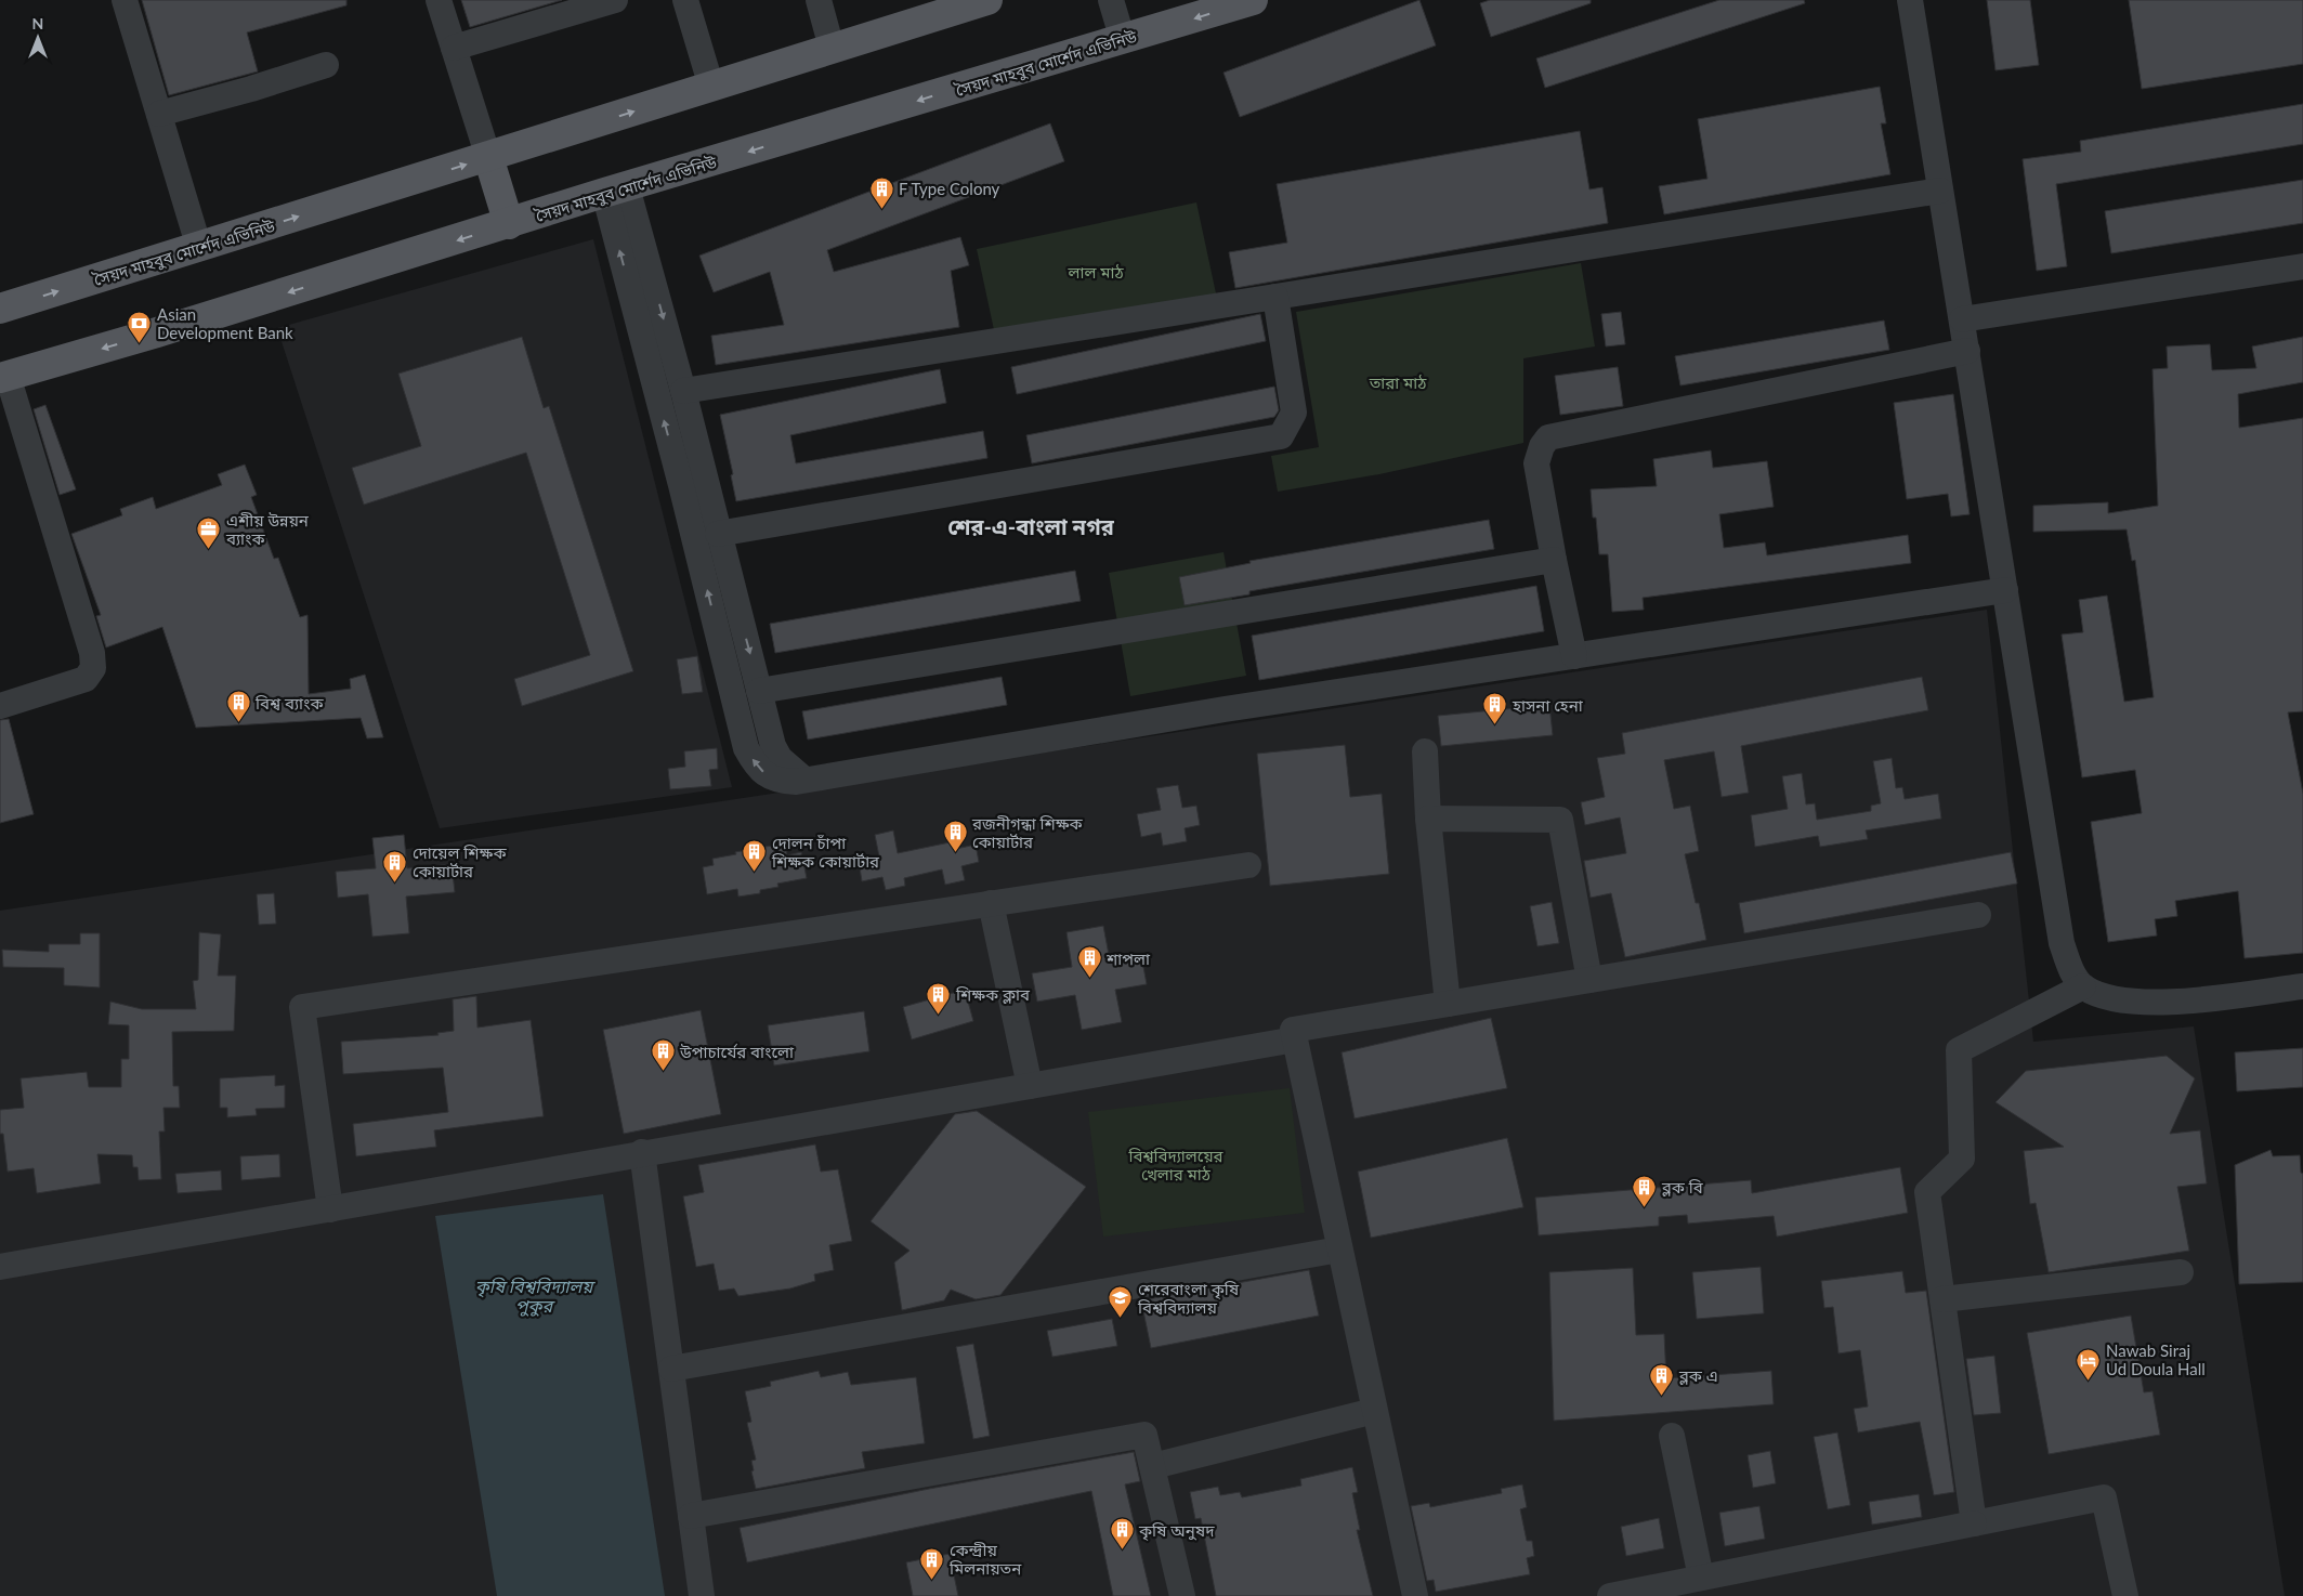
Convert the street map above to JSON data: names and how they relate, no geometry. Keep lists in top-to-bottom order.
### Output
{
  "streets": {
    "main road": ["সৈয়দ মাহবুব মোর্শেদ এভিনিউ"]
  },
  "districts": ["শের-এ-বাংলা নগর"],
  "water": ["কৃষি বিশ্ববিদ্যালয় পুকুর"],
  "parks": ["লাল মাঠ", "তারা মাঠ", "বিশ্ববিদ্যালয়ের খেলার মাঠ"],
  "places": {
    "building": [
      "F Type Colony",
      "বিশ্ব ব্যাংক",
      "হাসনা হেনা",
      "রজনীগন্ধা শিক্ষক কোয়ার্টার",
      "দোলন চাঁপা শিক্ষক কোয়ার্টার",
      "দোয়েল শিক্ষক কোয়ার্টার",
      "শাপলা",
      "শিক্ষক ক্লাব",
      "উপাচার্যের বাংলো",
      "ব্লক বি",
      "ব্লক এ",
      "কৃষি অনুষদ",
      "কেন্দ্রীয় মিলনায়তন"
    ],
    "bank": ["Asian Development Bank"],
    "office": ["এশীয় উন্নয়ন ব্যাংক"],
    "school or university": ["শেরেবাংলা কৃষি বিশ্ববিদ্যালয়"],
    "hotel": ["Nawab Siraj Ud Doula Hall"]
  },
  "north": "top"
}
